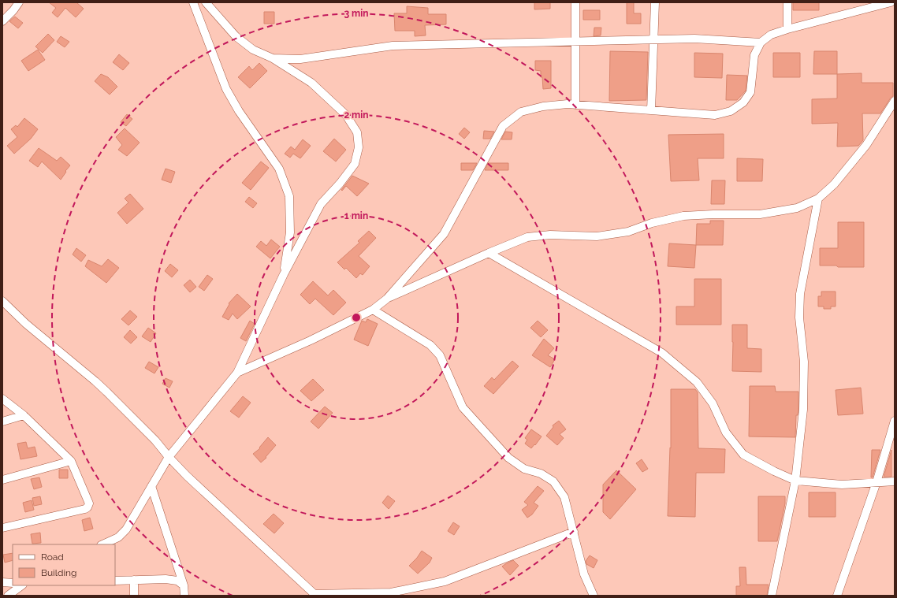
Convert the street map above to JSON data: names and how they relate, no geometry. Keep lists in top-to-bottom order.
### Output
{
  "legend": ["Road", "Building"],
  "rings": ["3 min", "2 min", "1 min"]
}
